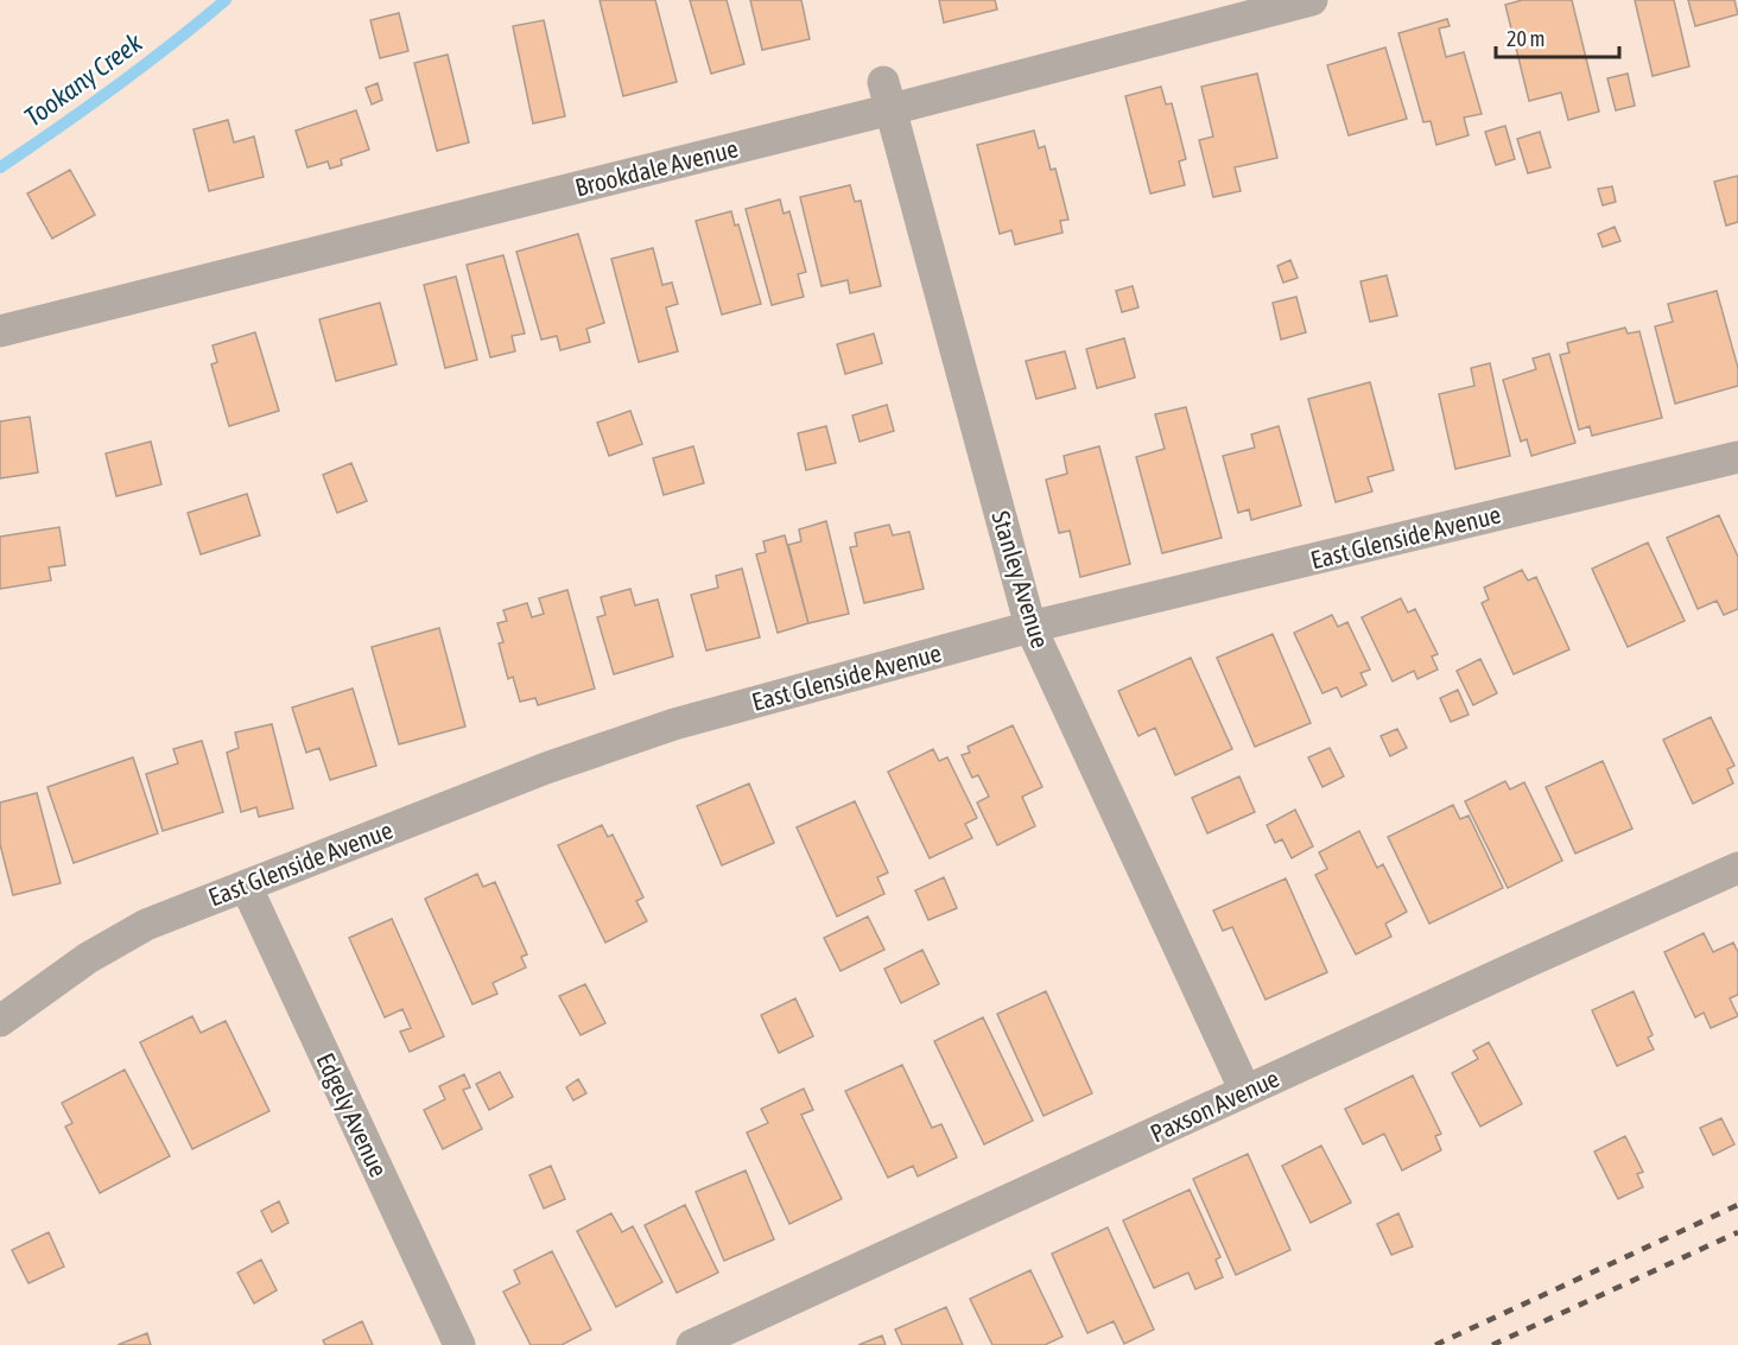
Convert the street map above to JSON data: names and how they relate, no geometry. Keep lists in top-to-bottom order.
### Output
{
  "streets": {
    "street": [
      "Brookdale Avenue",
      "East Glenside Avenue",
      "Stanley Avenue",
      "Paxson Avenue",
      "Edgely Avenue"
    ]
  },
  "crossings": [
    ["Brookdale Avenue", "Stanley Avenue"],
    ["East Glenside Avenue", "Stanley Avenue"],
    ["East Glenside Avenue", "Edgely Avenue"],
    ["Stanley Avenue", "Paxson Avenue"]
  ],
  "water": ["Tookany Creek"],
  "scale_bar": "20 m"
}
